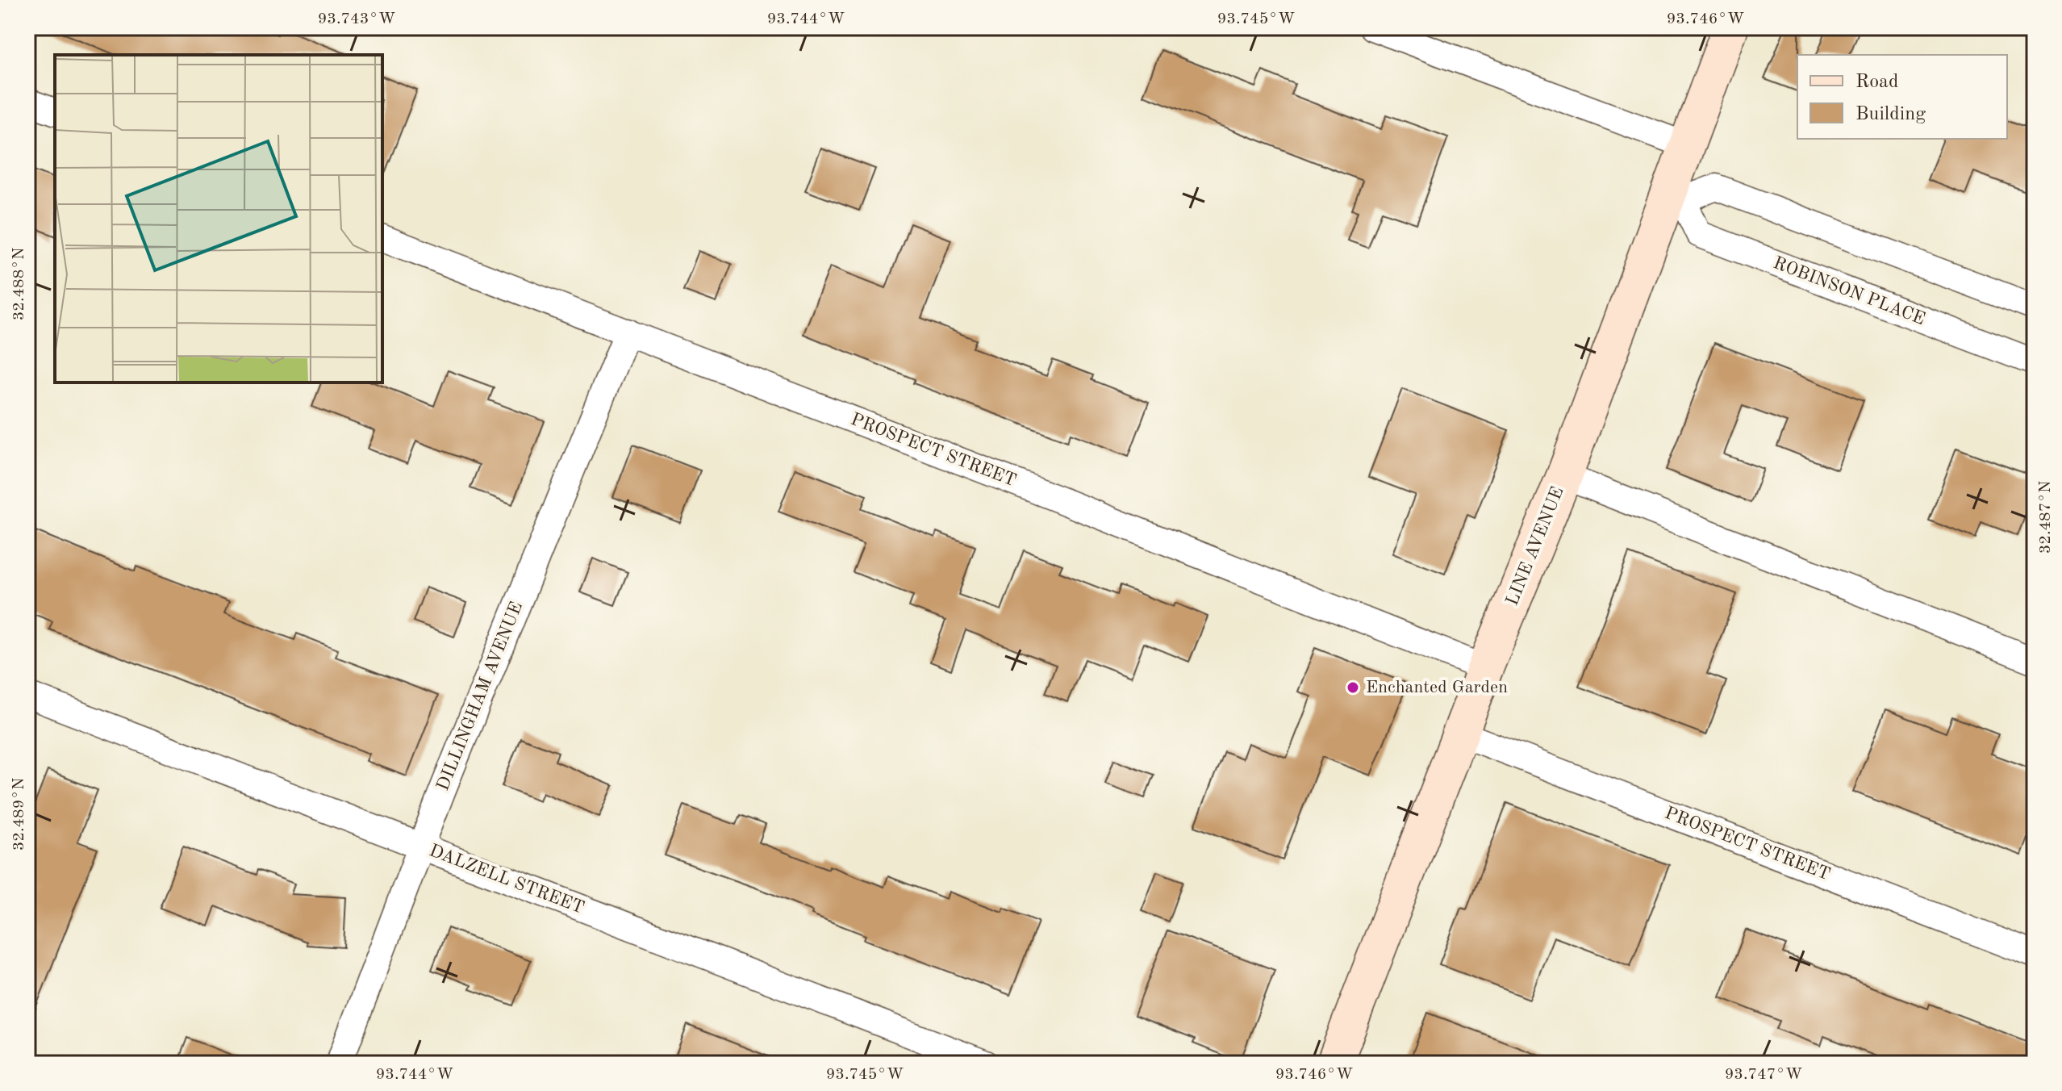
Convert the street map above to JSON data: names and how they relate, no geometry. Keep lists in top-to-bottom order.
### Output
{
  "streets": {
    "main road": ["LINE AVENUE"],
    "street": [
      "ROBINSON PLACE",
      "PROSPECT STREET",
      "DILLINGHAM AVENUE",
      "DALZELL STREET"
    ]
  },
  "crossings": [
    ["ROBINSON PLACE", "LINE AVENUE"],
    ["PROSPECT STREET", "LINE AVENUE"],
    ["PROSPECT STREET", "DILLINGHAM AVENUE"],
    ["DILLINGHAM AVENUE", "DALZELL STREET"]
  ],
  "places": ["Enchanted Garden"],
  "legend": ["Road", "Building"],
  "coordinates": [
    "93.743°W",
    "93.744°W",
    "93.745°W",
    "93.746°W",
    "32.488°N",
    "32.487°N",
    "32.489°N",
    "93.747°W"
  ]
}
